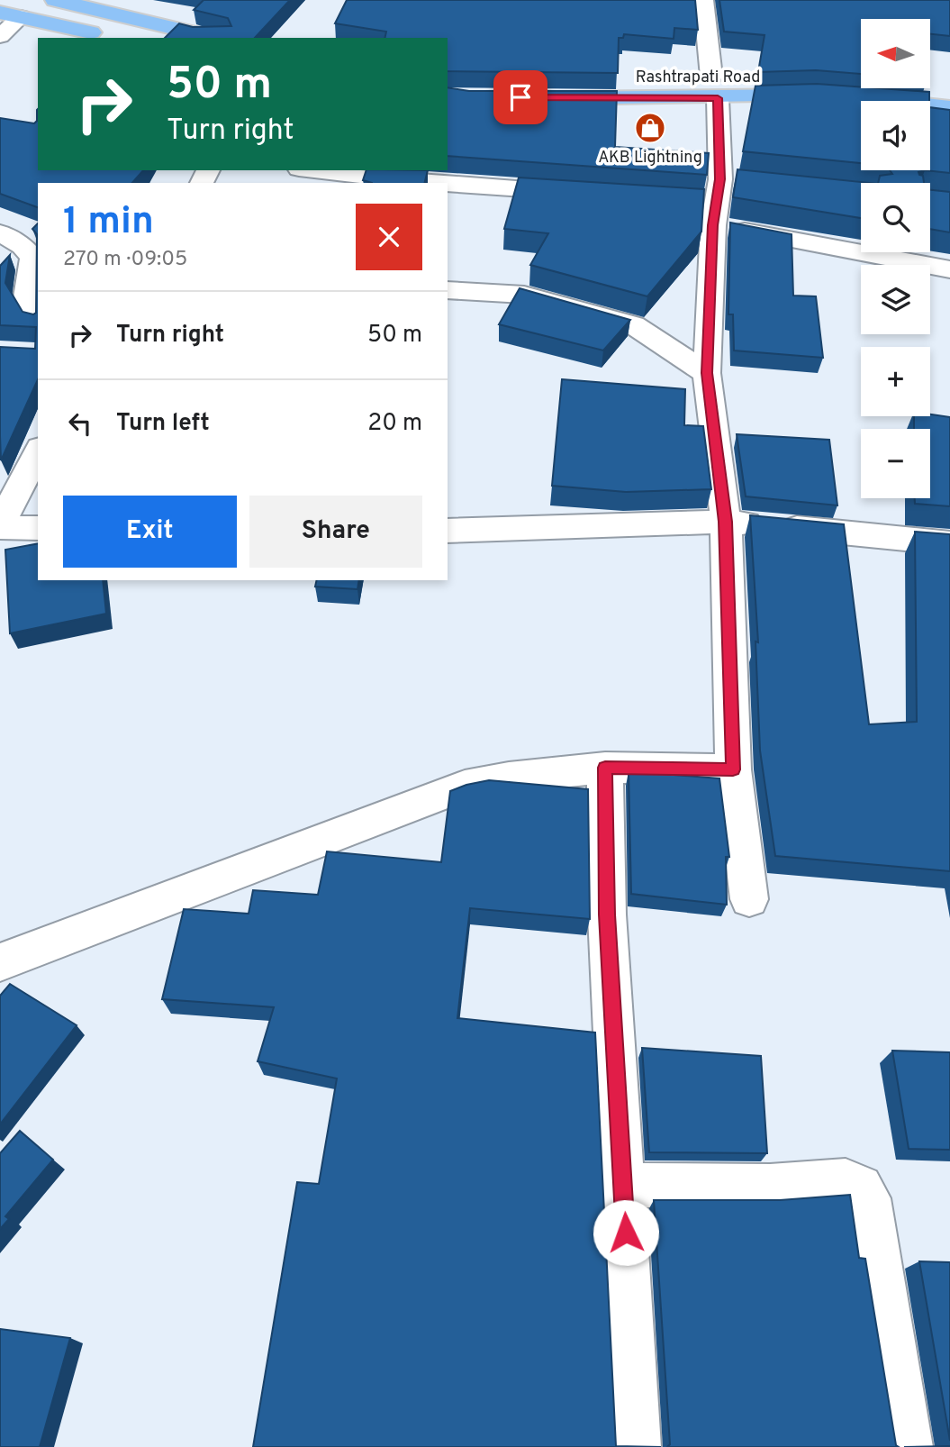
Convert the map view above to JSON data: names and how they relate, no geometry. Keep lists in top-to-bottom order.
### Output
{
  "streets": {
    "main road": ["Rashtrapati Road"]
  },
  "places": {
    "shop": ["AKB Lightning"]
  },
  "north": "left",
  "page": {
    "map_buttons": ["+", "−"],
    "turn": ["50 m", "Turn right"],
    "heading": ["1 min", "270 m · 09:05"],
    "list": [
      {
        "name": "Turn right",
        "value": "50 m"
      },
      {
        "name": "Turn left",
        "value": "20 m"
      }
    ],
    "buttons": ["Exit", "Share"]
  }
}
